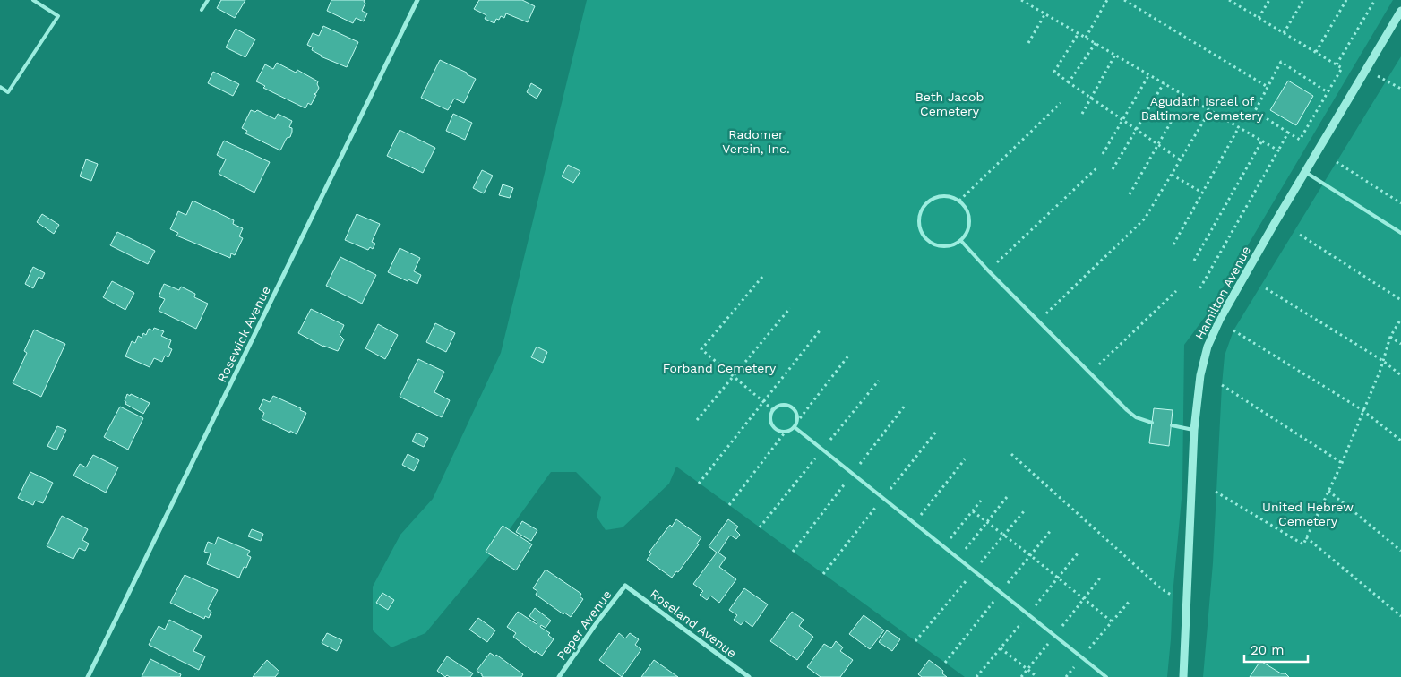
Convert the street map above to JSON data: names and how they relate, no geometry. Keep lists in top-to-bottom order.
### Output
{
  "streets": {
    "street": [
      "Hamilton Avenue",
      "Rosewick Avenue",
      "Roseland Avenue",
      "Peper Avenue"
    ]
  },
  "crossings": [
    ["Roseland Avenue", "Peper Avenue"]
  ],
  "parks": [
    "Beth Jacob Cemetery",
    "Agudath Israel of Baltimore Cemetery",
    "Radomer Verein, Inc.",
    "Forband Cemetery",
    "United Hebrew Cemetery"
  ],
  "scale_bar": "20 m"
}
